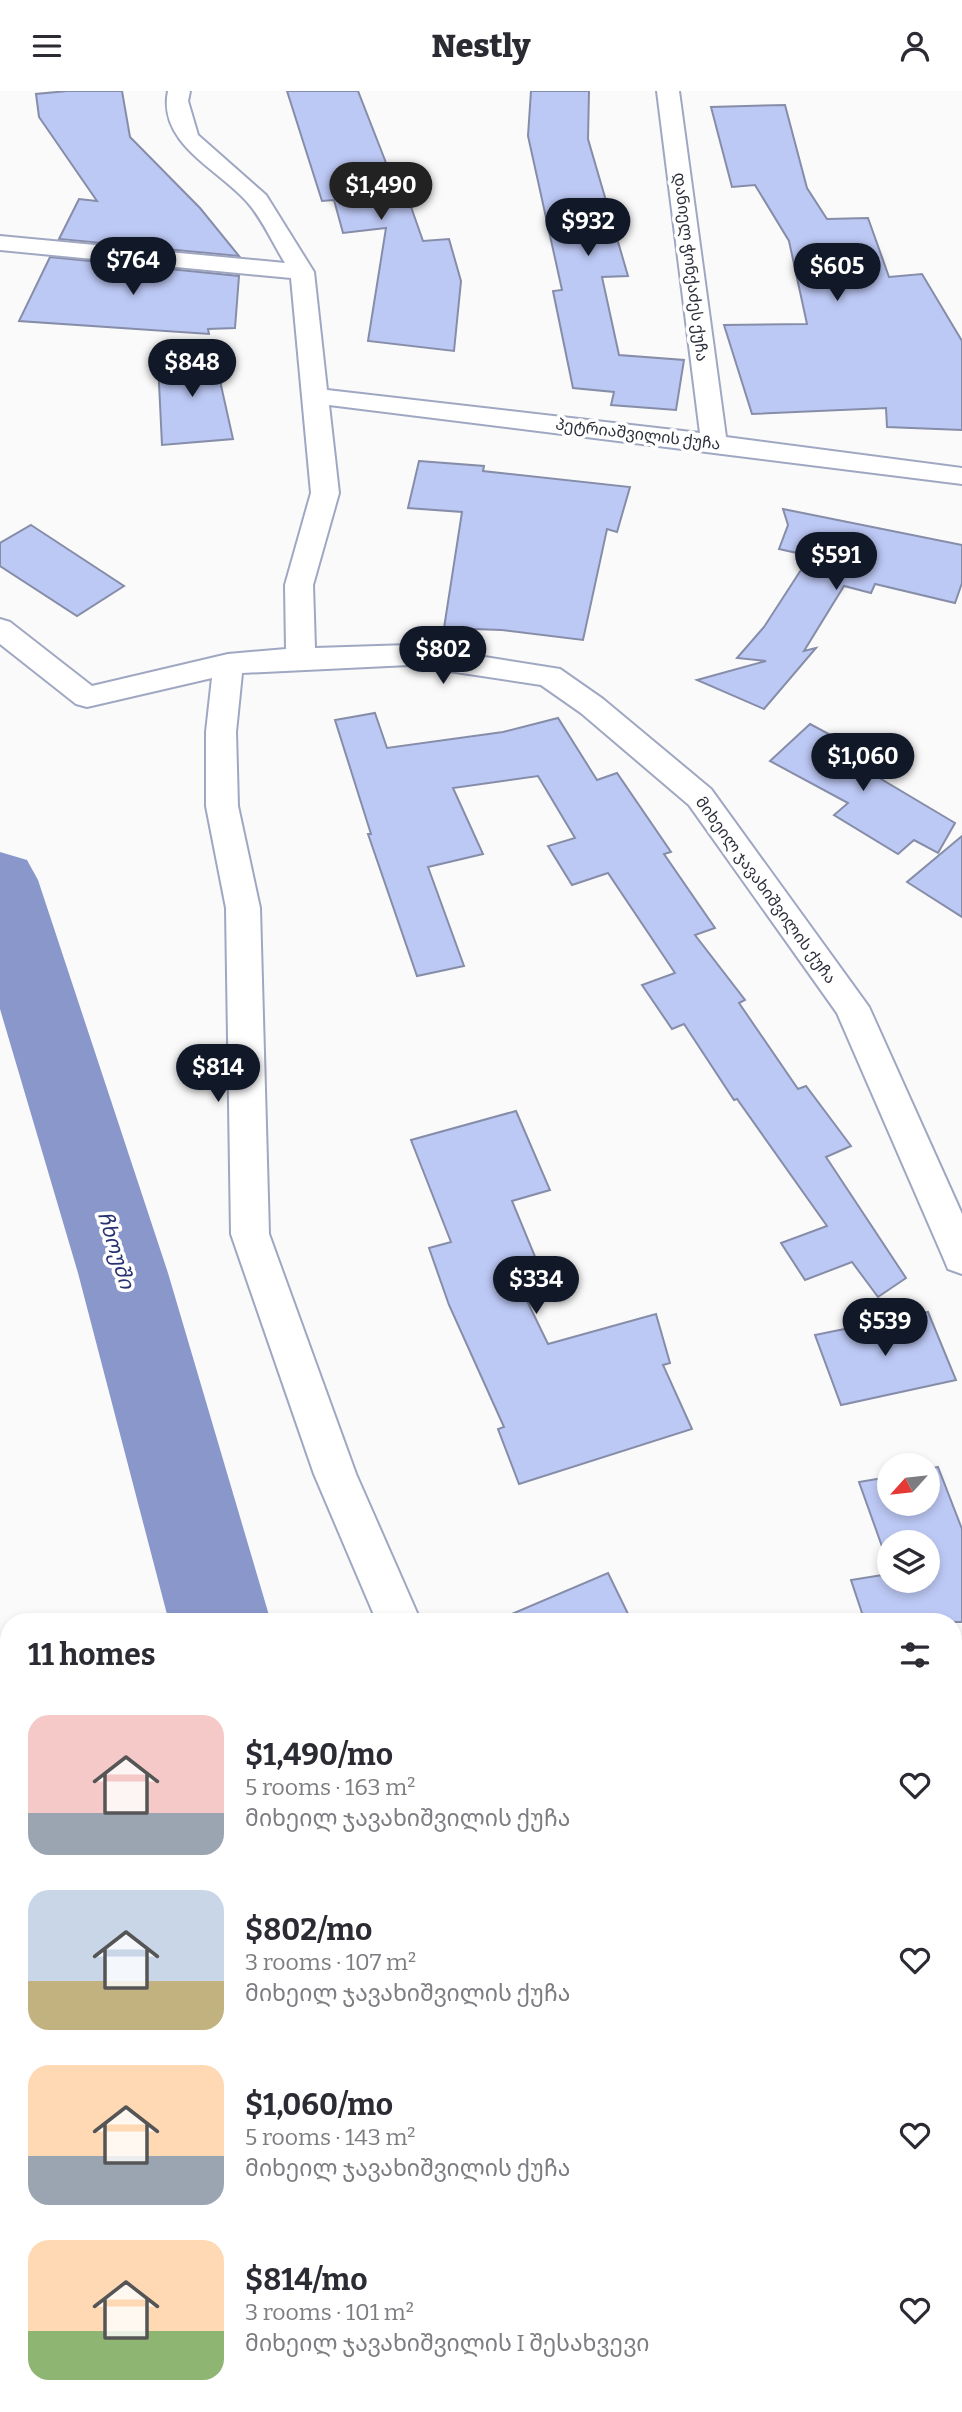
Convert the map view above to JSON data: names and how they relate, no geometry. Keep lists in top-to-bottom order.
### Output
{
  "streets": {
    "street": ["დანიელ ჭონქაძეს ქუჩა", "პეტრიაშვილის ქუჩა", "მიხეილ ჯავახიშვილის ქუჩა"]
  },
  "crossings": [
    ["დანიელ ჭონქაძეს ქუჩა", "პეტრიაშვილის ქუჩა"]
  ],
  "water": ["ჩხოუში"],
  "north": "bottom left",
  "page": {
    "header": "Nestly",
    "price": [
      "$1,490",
      "$932",
      "$764",
      "$605",
      "$848",
      "$591",
      "$802",
      "$1,060",
      "$814",
      "$334",
      "$539"
    ],
    "heading": "11 homes",
    "list": [
      {
        "name": "$1,490/mo",
        "note": "5 rooms · 163 m² · მიხეილ ჯავახიშვილის ქუჩა"
      },
      {
        "name": "$802/mo",
        "note": "3 rooms · 107 m² · მიხეილ ჯავახიშვილის ქუჩა"
      },
      {
        "name": "$1,060/mo",
        "note": "5 rooms · 143 m² · მიხეილ ჯავახიშვილის ქუჩა"
      },
      {
        "name": "$814/mo",
        "note": "3 rooms · 101 m² · მიხეილ ჯავახიშვილის I შესახვევი"
      }
    ]
  }
}
